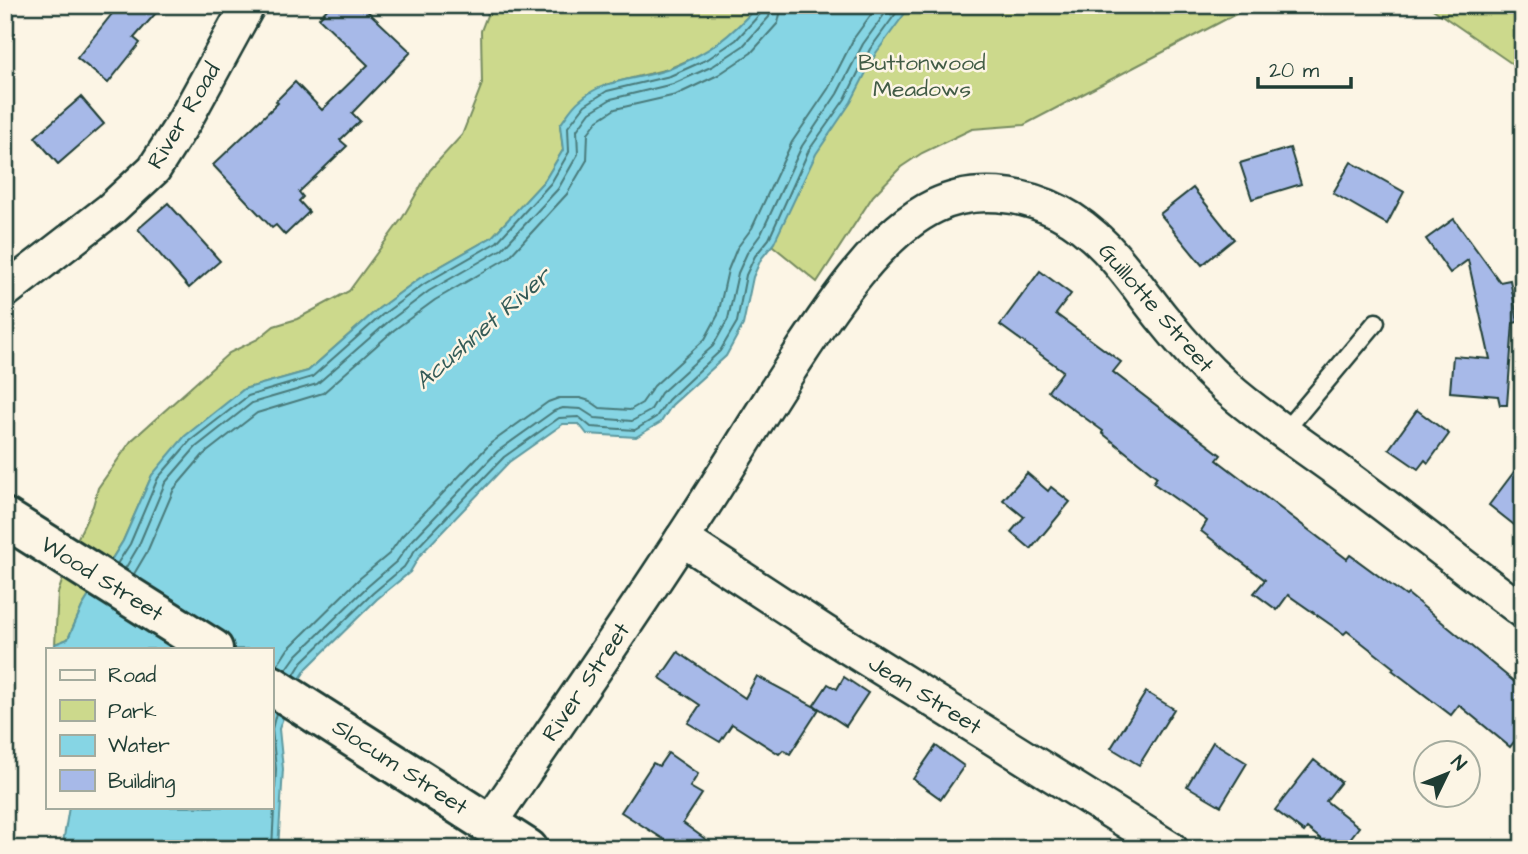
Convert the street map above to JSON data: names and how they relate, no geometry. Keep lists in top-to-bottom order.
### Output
{
  "streets": {
    "street": [
      "River Road",
      "Guillotte Street",
      "Wood Street",
      "River Street",
      "Jean Street",
      "Slocum Street"
    ]
  },
  "crossings": [
    ["Guillotte Street", "River Street"],
    ["Guillotte Street", "Jean Street"],
    ["River Street", "Jean Street"],
    ["River Street", "Slocum Street"]
  ],
  "water": ["Acushnet River"],
  "parks": ["Buttonwood Meadows"],
  "legend": [
    "Road",
    "Park",
    "Water",
    "Building"
  ],
  "scale_bar": "20 m",
  "north": "top right"
}
